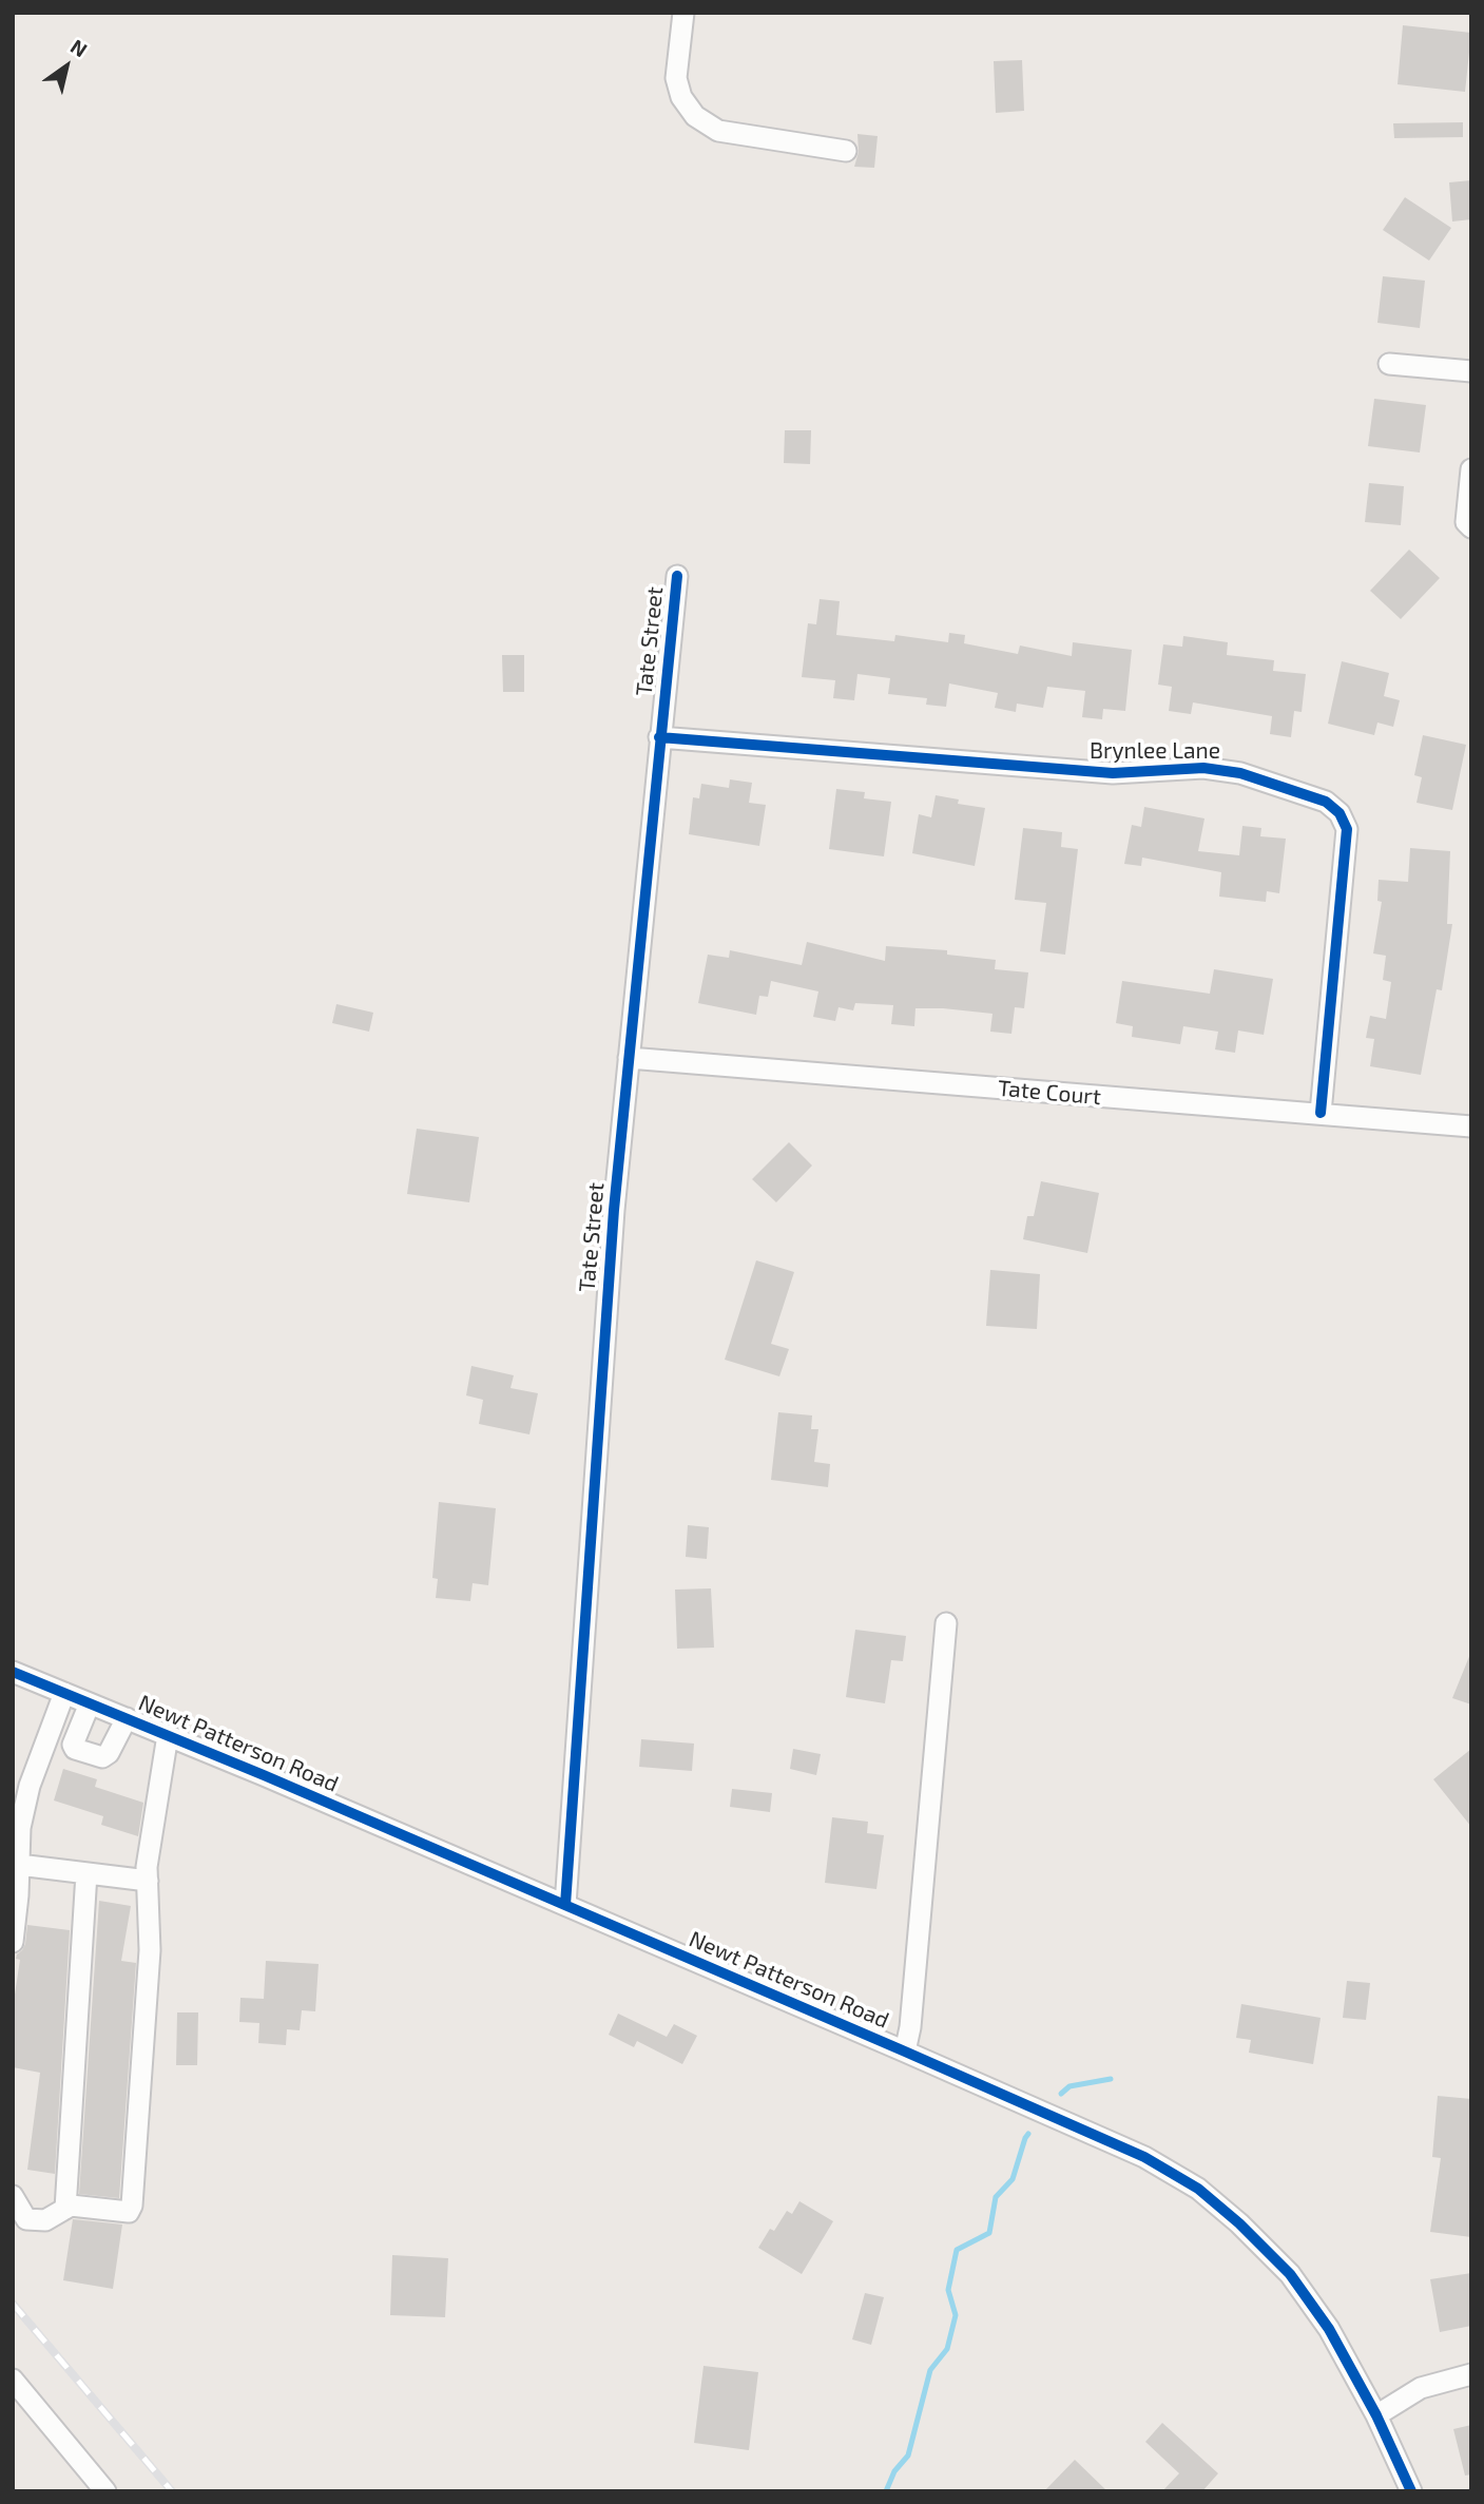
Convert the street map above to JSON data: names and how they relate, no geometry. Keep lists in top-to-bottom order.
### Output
{
  "streets": {
    "street": [
      "Tate Street",
      "Brynlee Lane",
      "Tate Court",
      "Newt Patterson Road"
    ]
  },
  "crossings": [
    ["Tate Street", "Brynlee Lane"],
    ["Tate Street", "Tate Court"],
    ["Tate Street", "Newt Patterson Road"],
    ["Brynlee Lane", "Tate Court"]
  ],
  "north": "top right"
}
